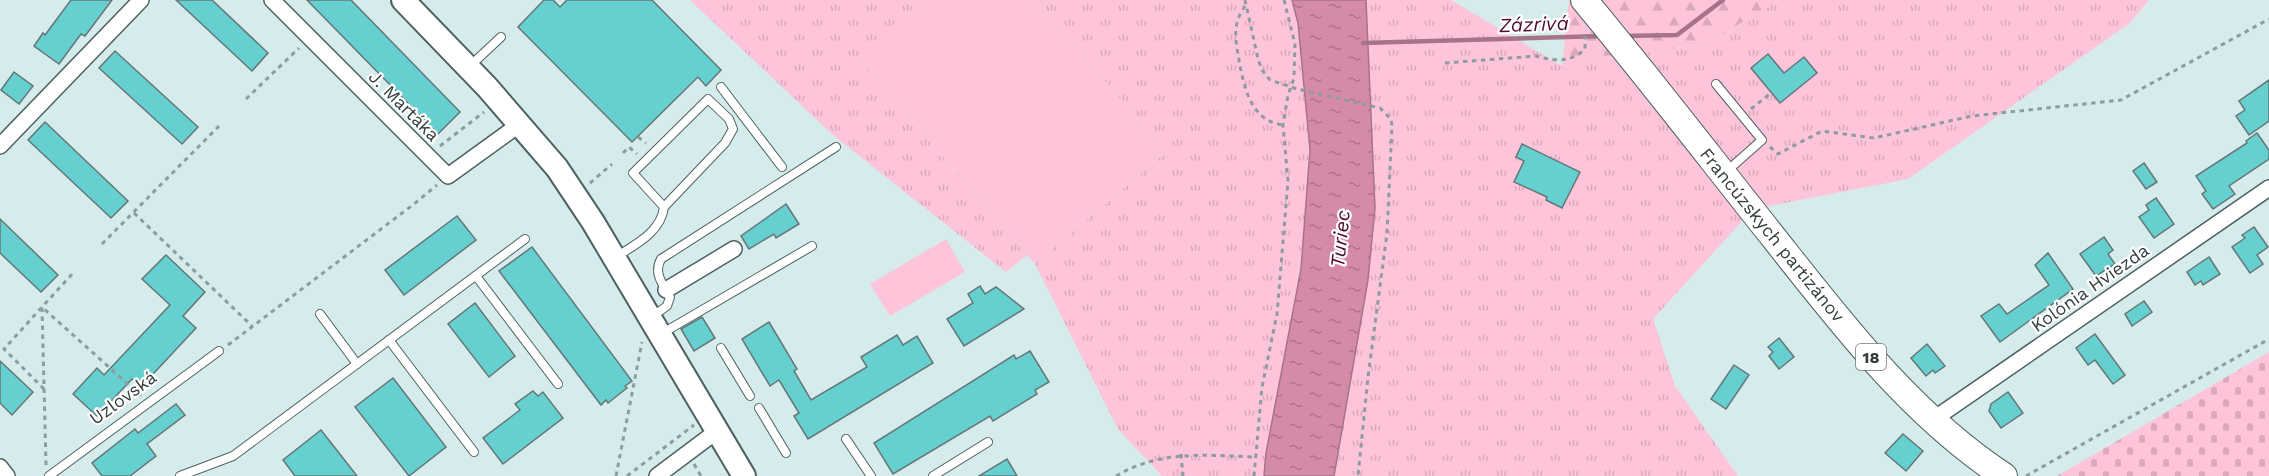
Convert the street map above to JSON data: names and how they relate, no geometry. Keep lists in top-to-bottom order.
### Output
{
  "streets": {
    "main road": ["Francúzskych partizánov", "18"],
    "street": ["J. Martáka", "Kolónia Hviezda"],
    "lane": ["Uzlovská"]
  },
  "crossings": [
    ["Francúzskych partizánov", "Kolónia Hviezda"]
  ],
  "water": ["Zázrivá", "Turiec"]
}
